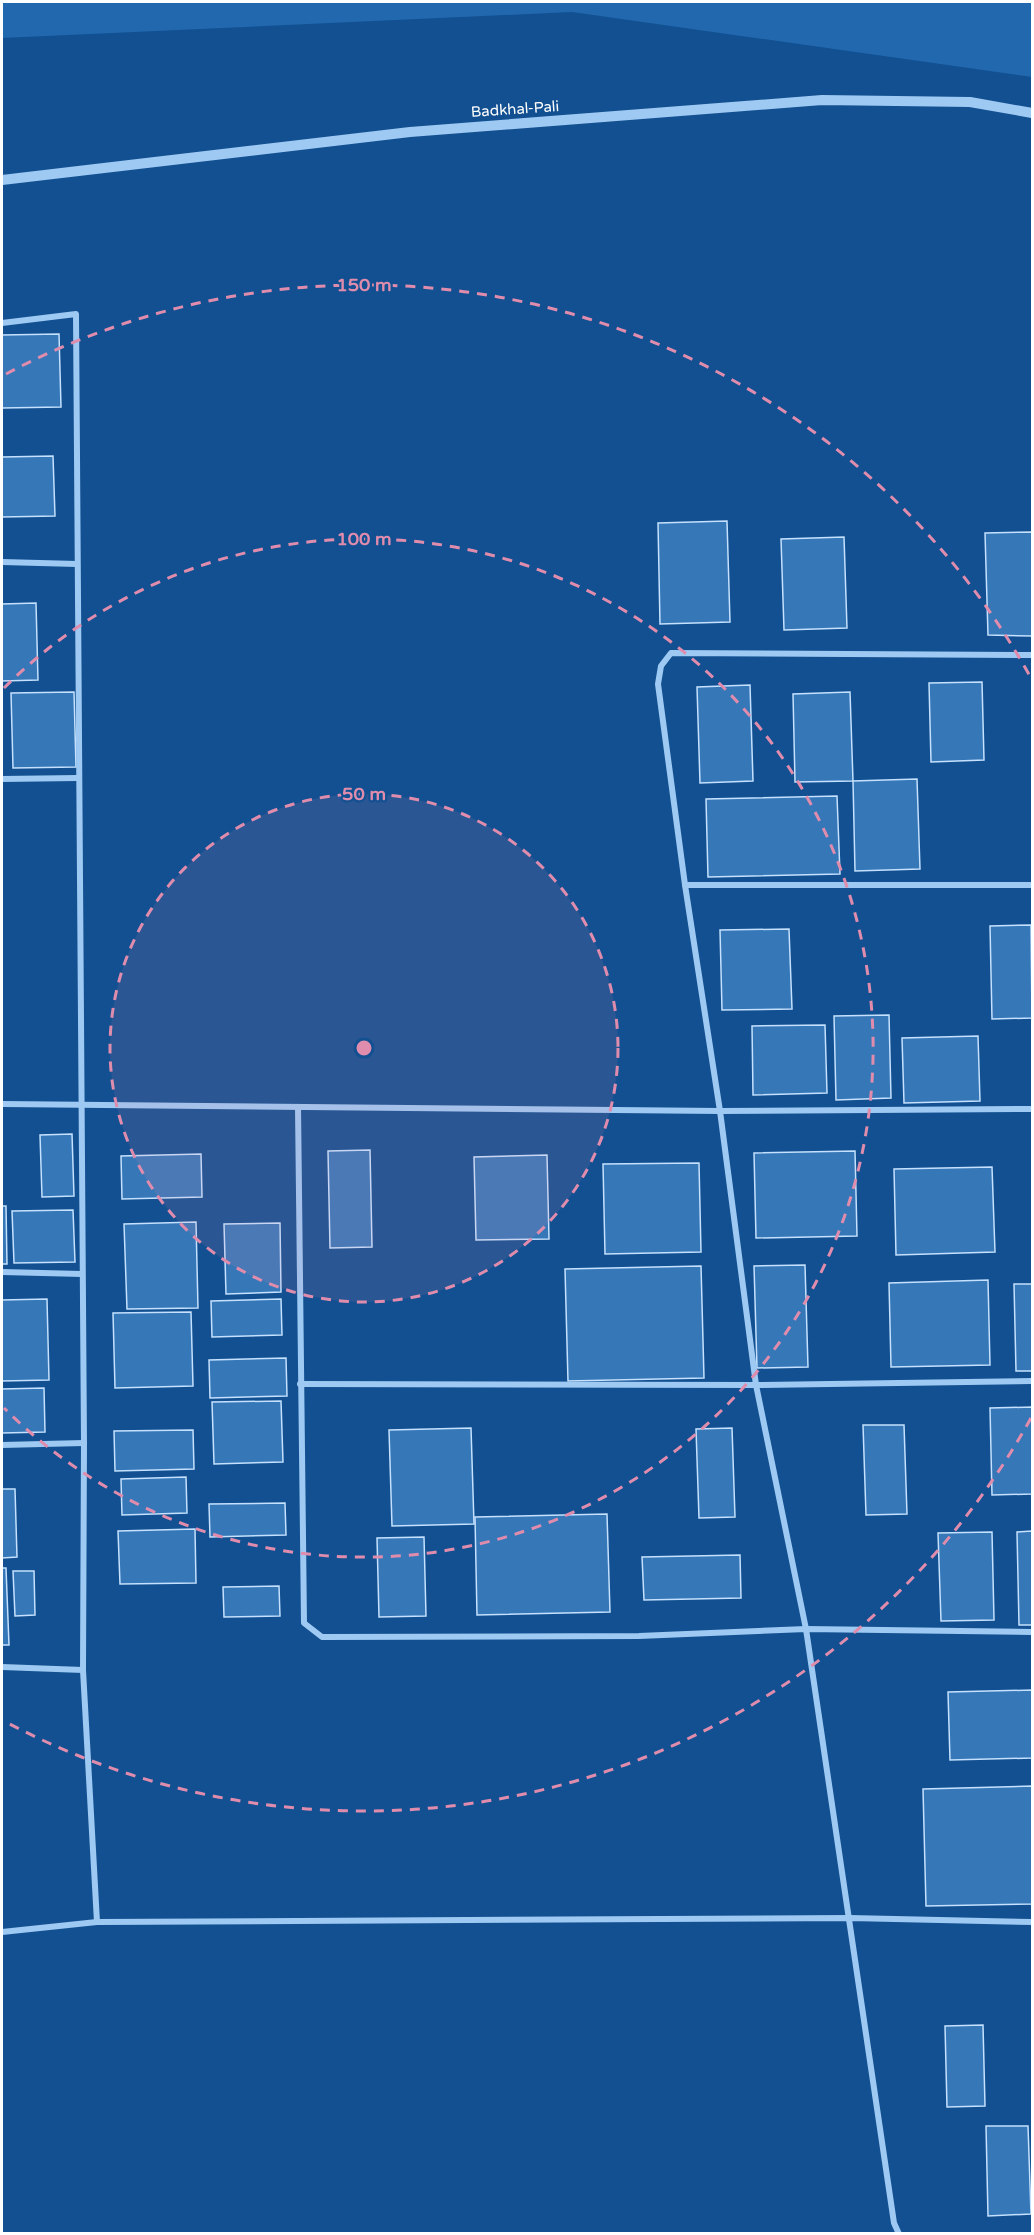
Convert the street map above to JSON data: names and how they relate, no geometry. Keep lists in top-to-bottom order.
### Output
{
  "streets": {
    "street": ["Badkhal-Pali"]
  },
  "rings": ["150 m", "100 m", "50 m"]
}
